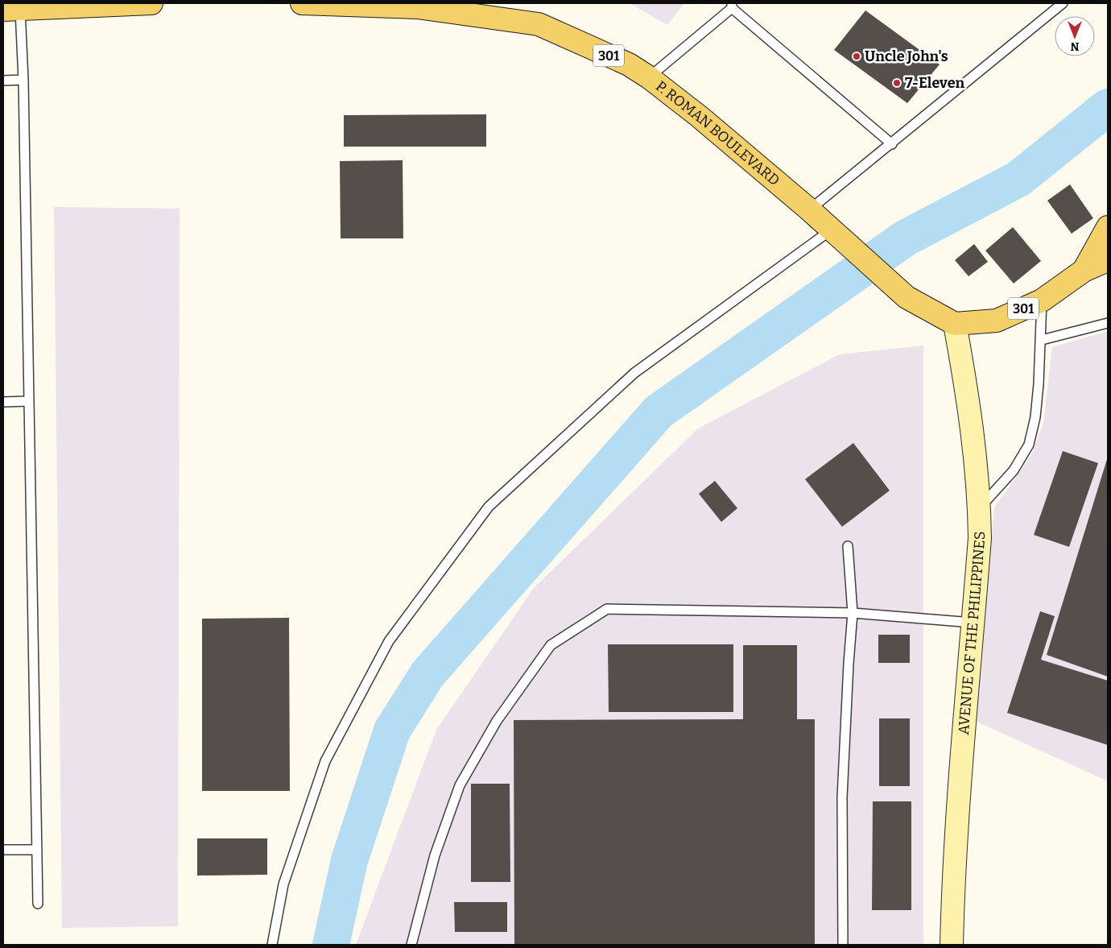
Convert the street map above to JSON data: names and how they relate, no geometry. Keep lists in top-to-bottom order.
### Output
{
  "streets": {
    "main road": ["301", "P. ROMAN BOULEVARD", "AVENUE OF THE PHILIPPINES"]
  },
  "crossings": [
    ["301", "P. ROMAN BOULEVARD"],
    ["301", "AVENUE OF THE PHILIPPINES"],
    ["P. ROMAN BOULEVARD", "AVENUE OF THE PHILIPPINES"]
  ],
  "places": ["Uncle John's", "7-Eleven"],
  "north": "bottom"
}
